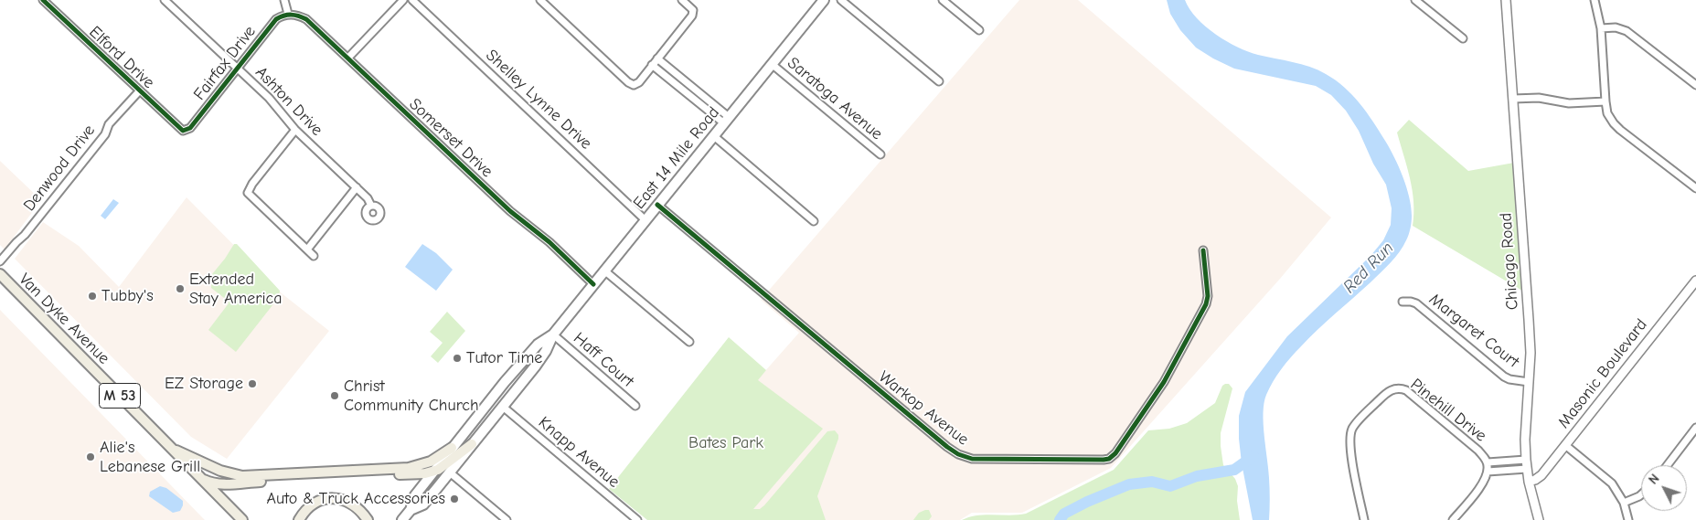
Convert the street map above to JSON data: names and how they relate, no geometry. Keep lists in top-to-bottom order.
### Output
{
  "streets": {
    "main road": ["East 14 Mile Road", "Van Dyke Avenue", "M 53"],
    "street": [
      "Elford Drive",
      "Fairfax Drive",
      "Saratoga Avenue",
      "Shelley Lynne Drive",
      "Ashton Drive",
      "Somerset Drive",
      "Denwood Drive",
      "Chicago Road",
      "Margaret Court",
      "Haff Court",
      "Masonic Boulevard",
      "Warkop Avenue",
      "Pinehill Drive",
      "Knapp Avenue"
    ]
  },
  "crossings": [
    ["Elford Drive", "Fairfax Drive"],
    ["Elford Drive", "Denwood Drive"],
    ["Fairfax Drive", "Ashton Drive"],
    ["Fairfax Drive", "Somerset Drive"],
    ["Saratoga Avenue", "East 14 Mile Road"],
    ["Shelley Lynne Drive", "East 14 Mile Road"],
    ["Somerset Drive", "East 14 Mile Road"],
    ["East 14 Mile Road", "Haff Court"],
    ["East 14 Mile Road", "Warkop Avenue"],
    ["East 14 Mile Road", "Knapp Avenue"],
    ["Chicago Road", "Margaret Court"],
    ["Chicago Road", "Masonic Boulevard"],
    ["Chicago Road", "Pinehill Drive"]
  ],
  "water": ["Red Run"],
  "parks": ["Bates Park"],
  "places": [
    "Extended Stay America",
    "Tubby's",
    "Tutor Time",
    "EZ Storage",
    "Christ Community Church",
    "Alie's Lebanese Grill",
    "Auto & Truck Accessories"
  ],
  "north": "top left"
}
